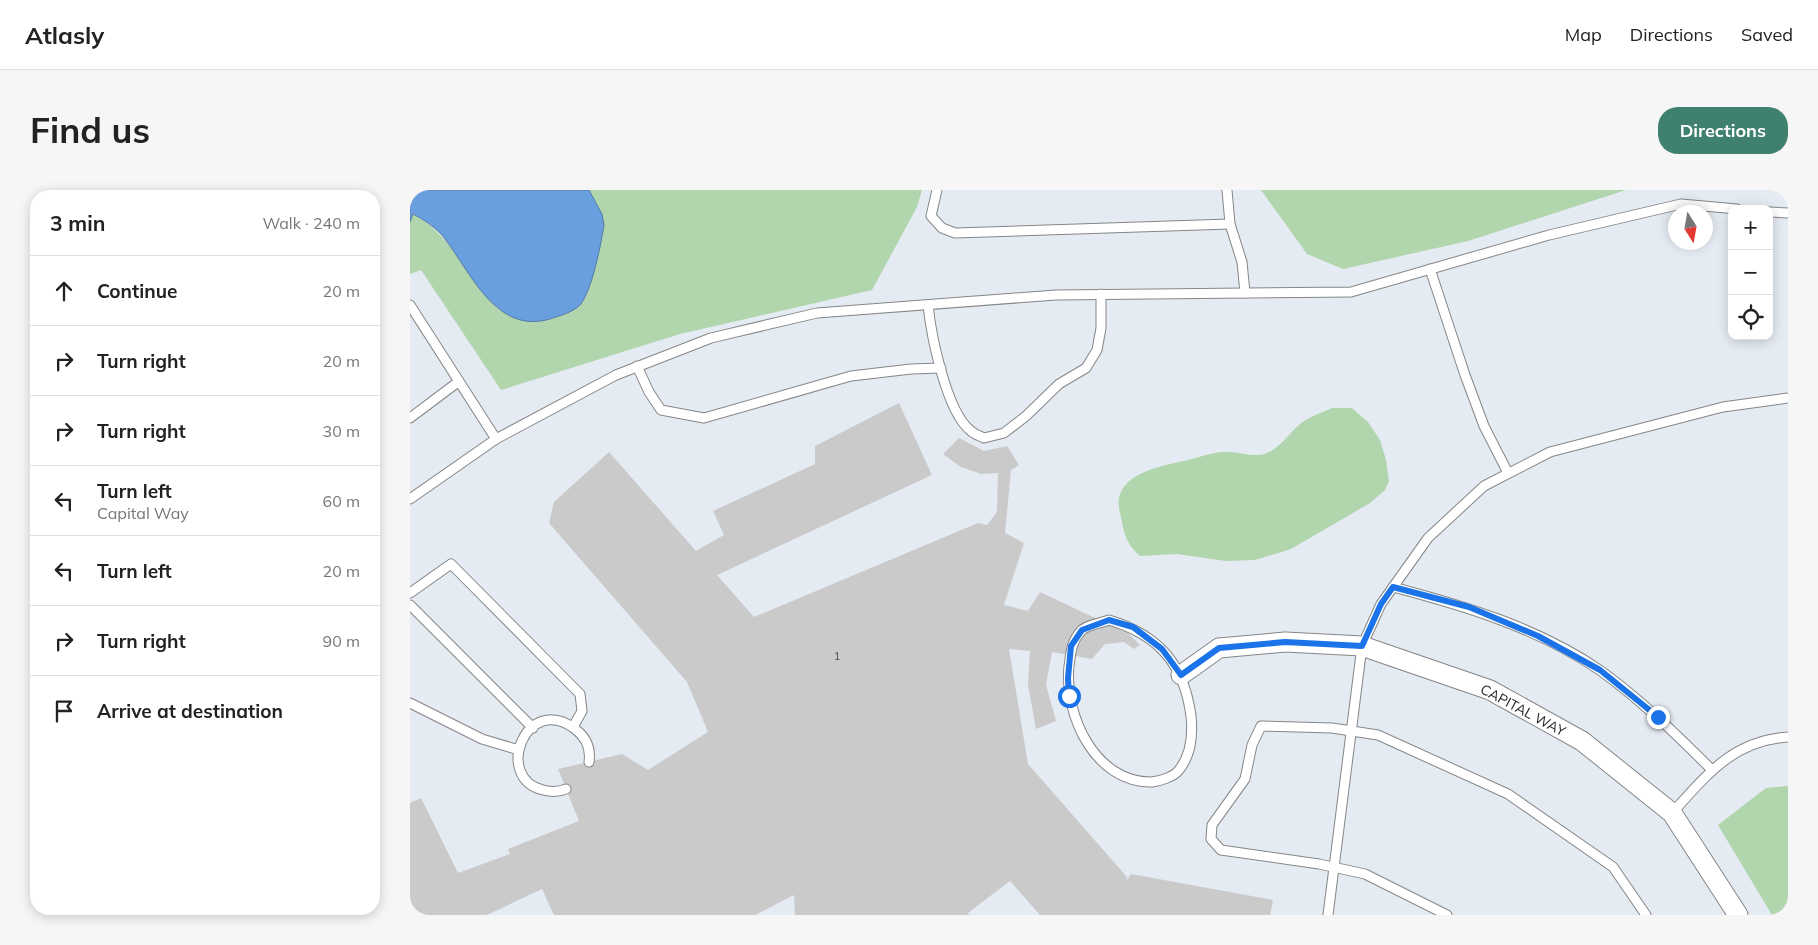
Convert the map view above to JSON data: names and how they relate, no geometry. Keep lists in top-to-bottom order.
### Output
{
  "streets": {
    "street": ["CAPITAL WAY"]
  },
  "house_numbers": ["1"],
  "north": "bottom",
  "page": {
    "header": "Atlasly",
    "nav": ["Map", "Directions", "Saved"],
    "buttons": "Directions",
    "title": "Find us",
    "heading": ["3 min", "Walk · 240 m"],
    "map_buttons": ["+", "−"],
    "list": [
      ["Continue", "20 m"],
      ["Turn right", "20 m"],
      ["Turn right", "30 m"],
      ["Turn left", "Capital Way", "60 m"],
      ["Turn left", "20 m"],
      ["Turn right", "90 m"],
      "Arrive at destination"
    ]
  }
}
